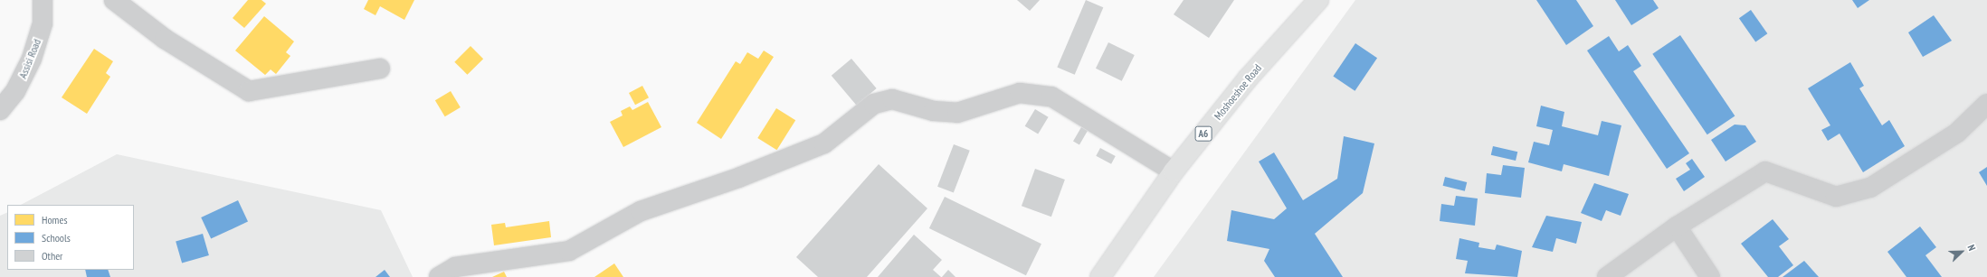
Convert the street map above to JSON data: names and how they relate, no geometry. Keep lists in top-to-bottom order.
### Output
{
  "streets": {
    "main road": ["Moshoeshoe Road", "A6"],
    "street": ["Assisi Road"]
  },
  "legend": ["Homes", "Schools", "Other"],
  "north": "top right"
}
